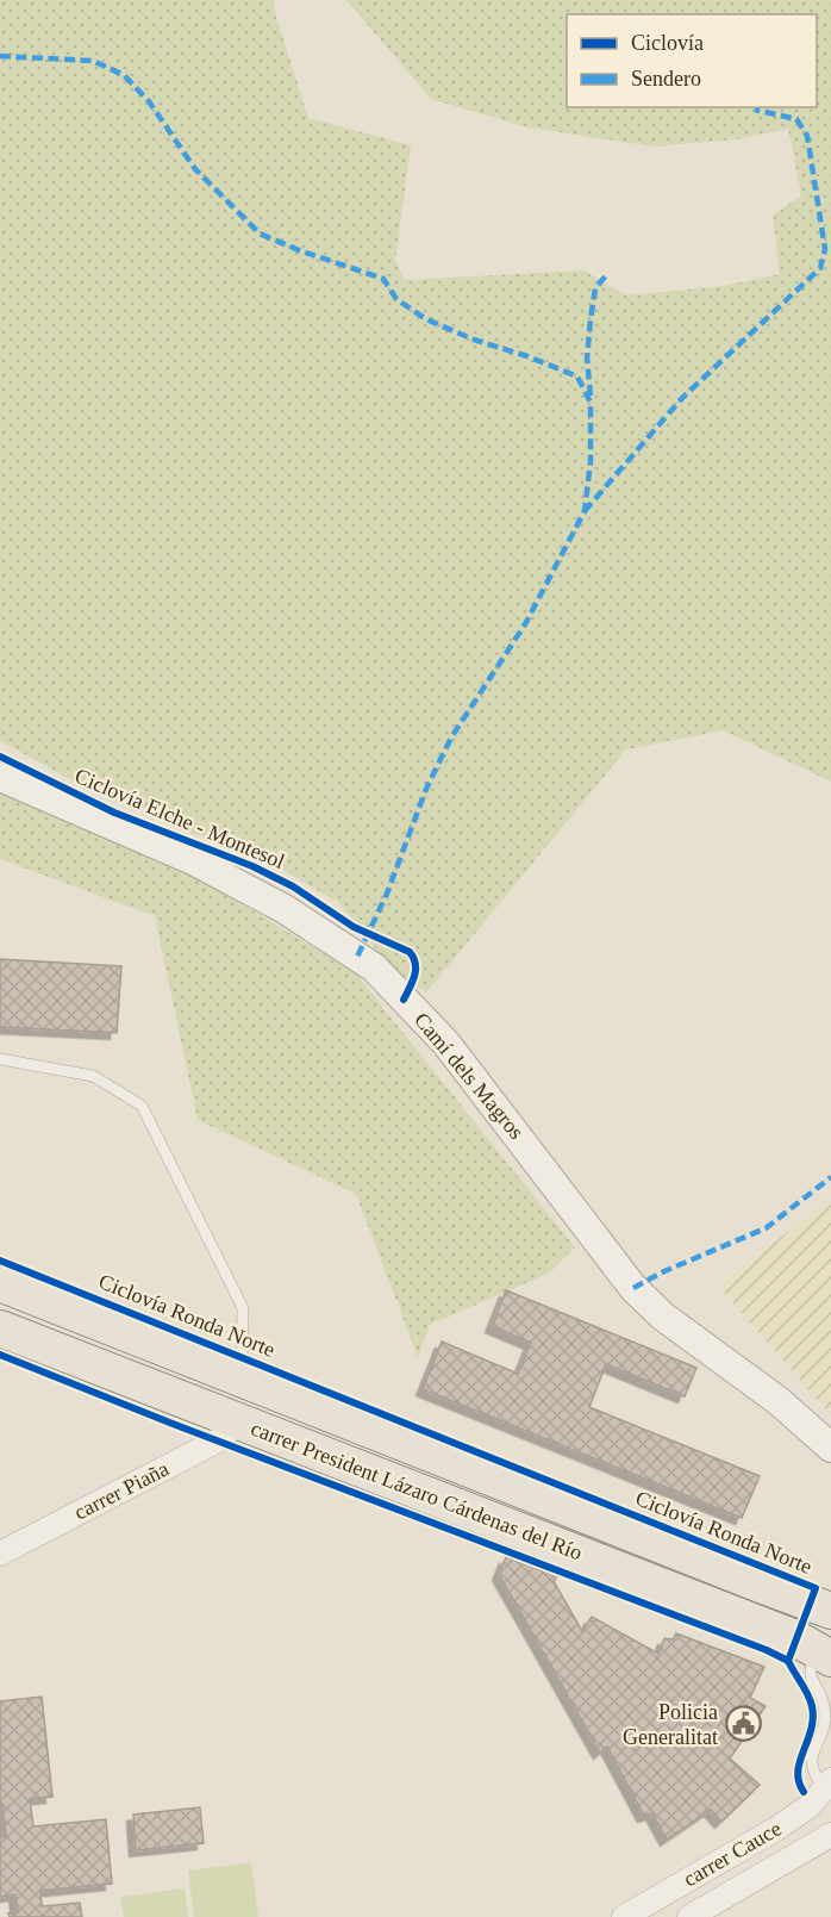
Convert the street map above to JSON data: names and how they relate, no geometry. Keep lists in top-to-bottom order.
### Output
{
  "streets": {
    "main road": ["carrer President Lázaro Cárdenas del Río"],
    "street": ["Camí dels Magros", "carrer Piaña", "carrer Cauce"],
    "cycle path": ["Ciclovía Elche - Montesol", "Ciclovía Ronda Norte"]
  },
  "crossings": [
    ["carrer Piaña", "carrer President Lázaro Cárdenas del Río"]
  ],
  "places": {
    "public building": ["Policia Generalitat"]
  },
  "legend": ["Ciclovía", "Sendero"]
}
